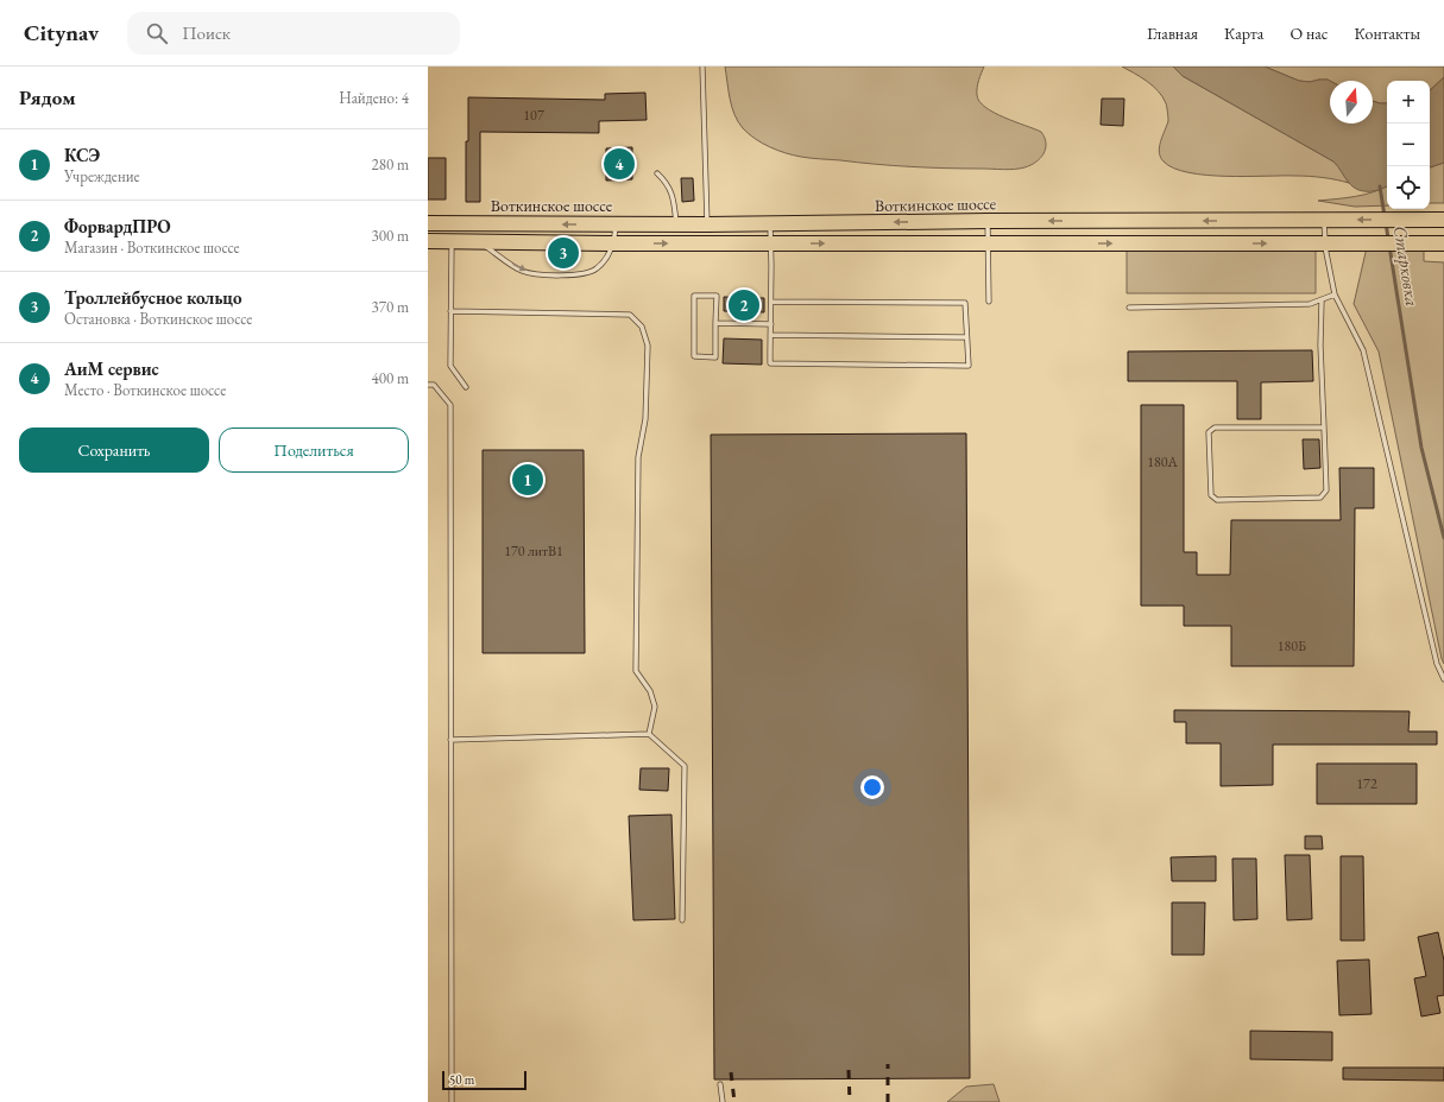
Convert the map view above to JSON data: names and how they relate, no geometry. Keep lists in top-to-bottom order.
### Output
{
  "streets": {
    "main road": ["Воткинское шоссе"]
  },
  "water": ["Старковка"],
  "house_numbers": [
    "107",
    "180А",
    "170 литВ1",
    "180Б",
    "172"
  ],
  "scale_bar": "50 m",
  "north": "top",
  "page": {
    "header": "Citynav",
    "search": "Поиск",
    "nav": [
      "Главная",
      "Карта",
      "О нас",
      "Контакты"
    ],
    "heading": ["Рядом", "Найдено: 4"],
    "map_buttons": ["+", "−"],
    "list": [
      {
        "mark": "1",
        "name": "КСЭ",
        "note": "Учреждение",
        "value": "280 m"
      },
      {
        "mark": "2",
        "name": "ФорвардПРО",
        "note": "Магазин · Воткинское шоссе",
        "value": "300 m"
      },
      {
        "mark": "3",
        "name": "Троллейбусное кольцо",
        "note": "Остановка · Воткинское шоссе",
        "value": "370 m"
      },
      {
        "mark": "4",
        "name": "АиМ сервис",
        "note": "Место · Воткинское шоссе",
        "value": "400 m"
      }
    ],
    "pins": [
      "4",
      "3",
      "2",
      "1"
    ],
    "buttons": ["Сохранить", "Поделиться"],
    "scale": "50 m"
  }
}
